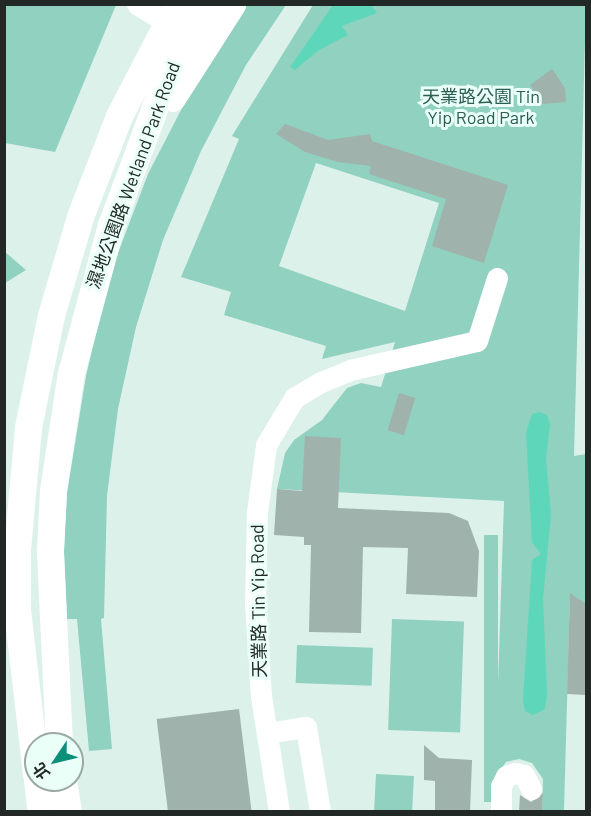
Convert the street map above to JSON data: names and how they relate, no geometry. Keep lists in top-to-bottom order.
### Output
{
  "streets": {
    "main road": ["濕地公園路 Wetland Park Road"],
    "street": ["天業路 Tin Yip Road"]
  },
  "parks": ["天業路公園 Tin Yip Road Park"],
  "north": "bottom left"
}
